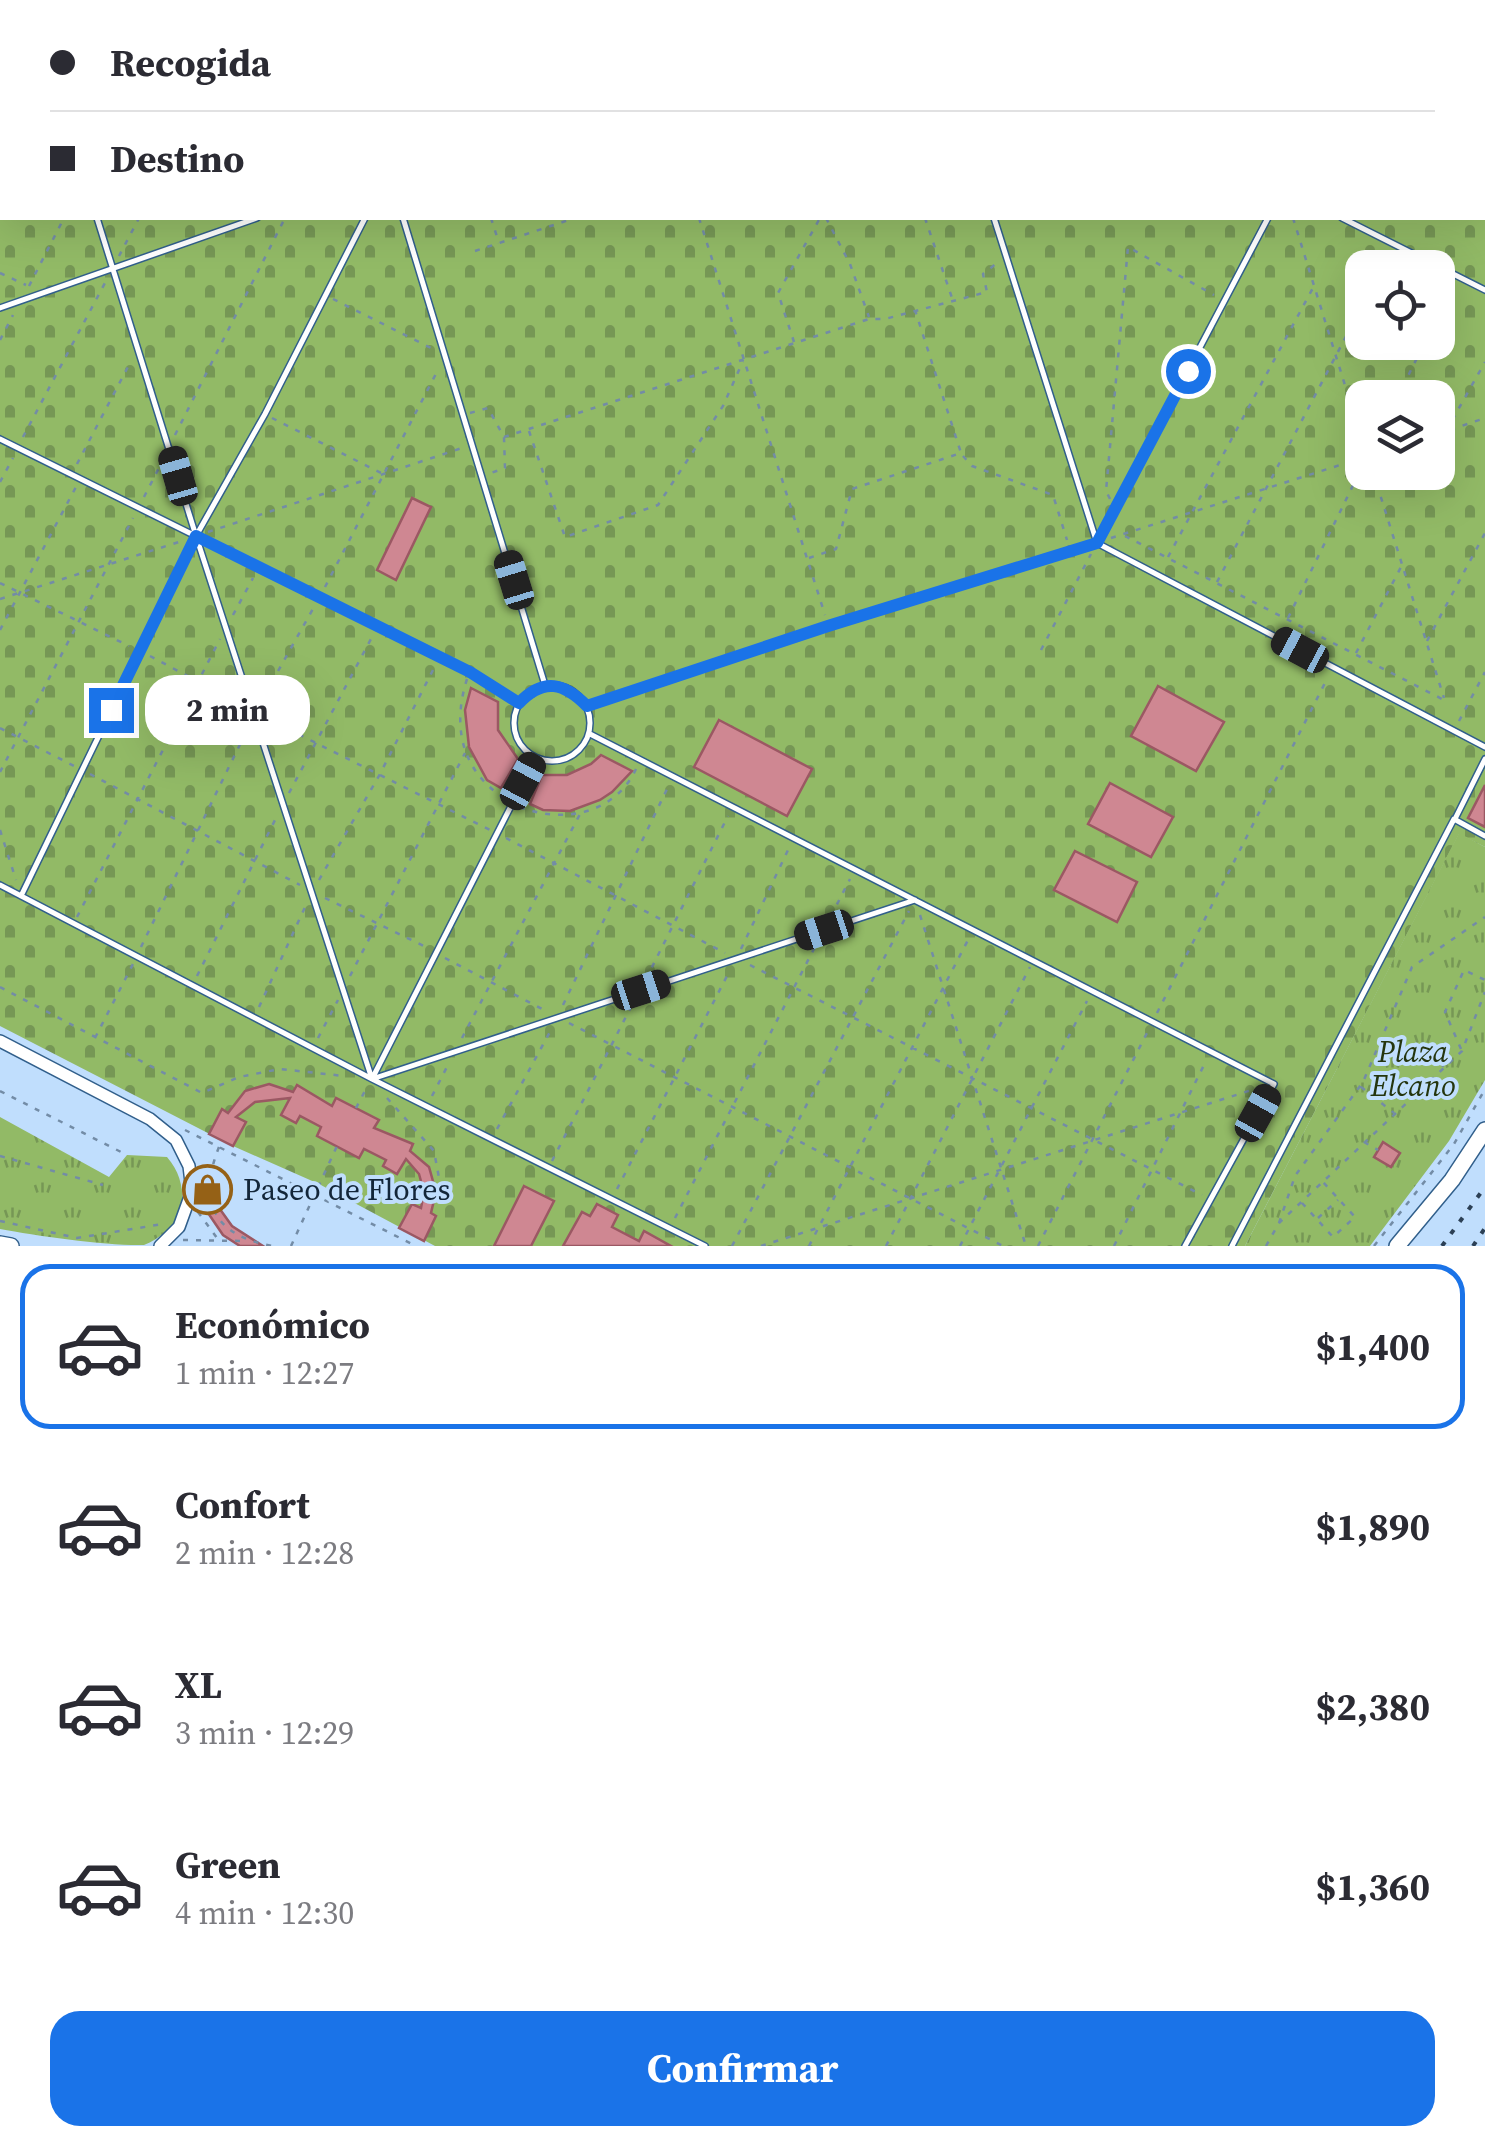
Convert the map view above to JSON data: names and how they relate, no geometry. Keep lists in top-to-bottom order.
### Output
{
  "parks": ["Plaza Elcano"],
  "places": {
    "shop": ["Paseo de Flores"]
  },
  "page": {
    "banner": ["Recogida", "Destino"],
    "bubble": "2 min",
    "list": [
      {
        "name": "Económico",
        "note": "1 min · 12:27",
        "value": "$1,400"
      },
      {
        "name": "Confort",
        "note": "2 min · 12:28",
        "value": "$1,890"
      },
      {
        "name": "XL",
        "note": "3 min · 12:29",
        "value": "$2,380"
      },
      {
        "name": "Green",
        "note": "4 min · 12:30",
        "value": "$1,360"
      }
    ],
    "buttons": "Confirmar"
  }
}
